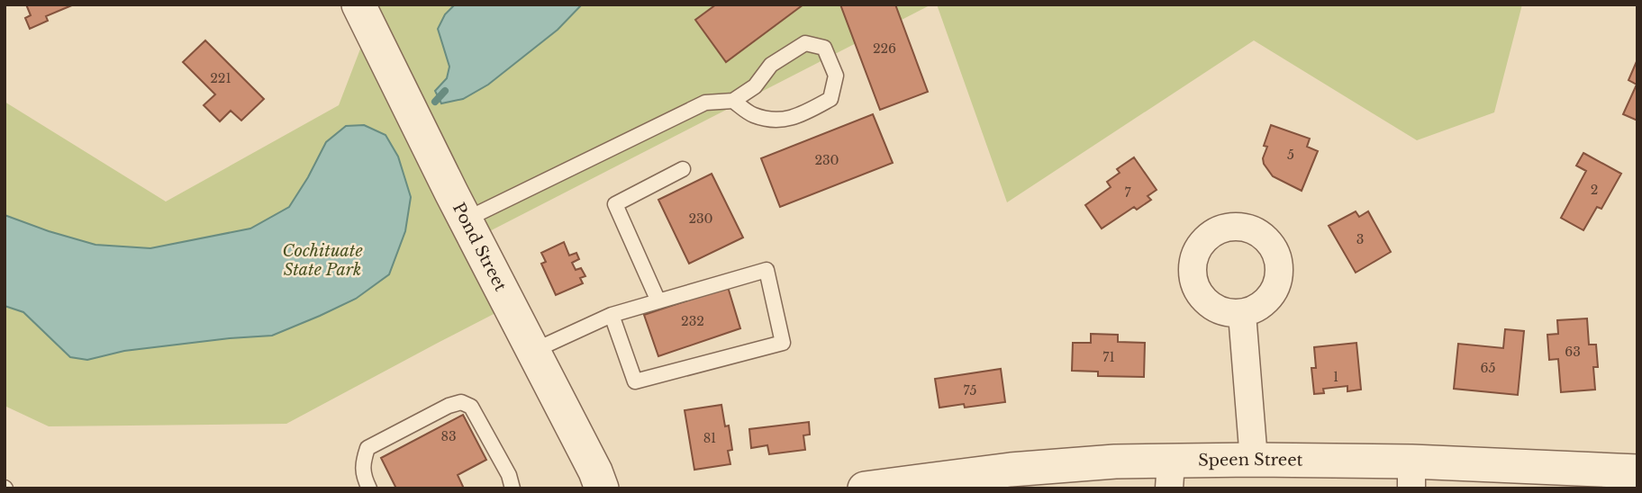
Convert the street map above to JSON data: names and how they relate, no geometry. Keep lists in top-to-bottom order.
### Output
{
  "streets": {
    "street": ["Pond Street", "Speen Street"]
  },
  "parks": ["Cochituate State Park"],
  "house_numbers": [
    "226",
    "221",
    "5",
    "230",
    "2",
    "7",
    "230",
    "3",
    "232",
    "63",
    "71",
    "65",
    "1",
    "75",
    "83",
    "81"
  ]
}
